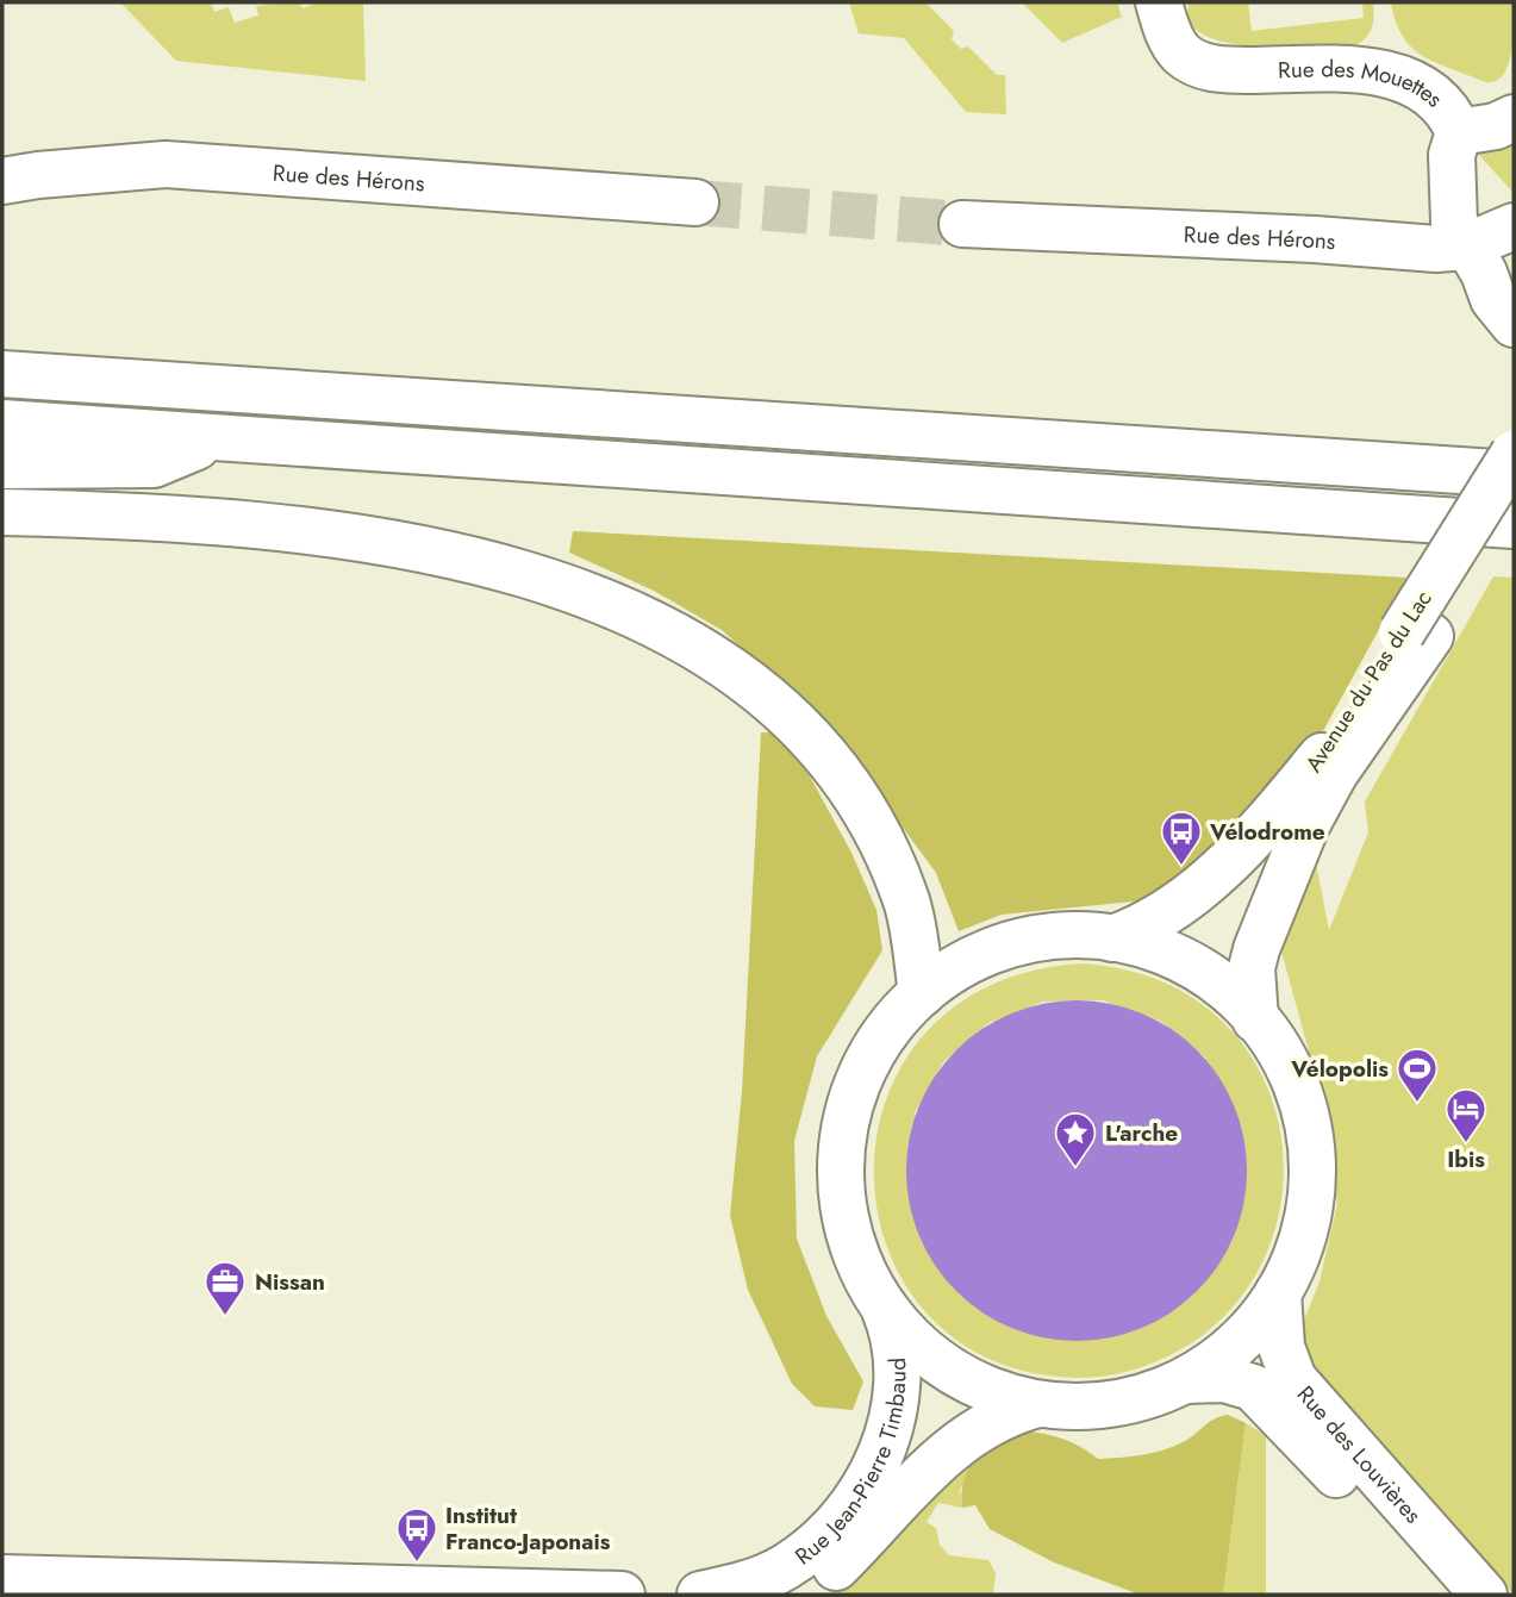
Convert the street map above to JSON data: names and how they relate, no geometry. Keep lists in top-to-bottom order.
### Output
{
  "streets": {
    "main road": [
      "Rue des Mouettes",
      "Rue des Hérons",
      "Avenue du Pas du Lac",
      "Rue des Louvières",
      "Rue Jean-Pierre Timbaud"
    ]
  },
  "crossings": [
    ["Rue des Mouettes", "Rue des Hérons"]
  ],
  "places": {
    "bus stop": ["Vélodrome", "Institut Franco-Japonais"],
    "sports": ["Vélopolis"],
    "hotel": ["Ibis"],
    "place": ["L'arche"],
    "office": ["Nissan"]
  }
}
